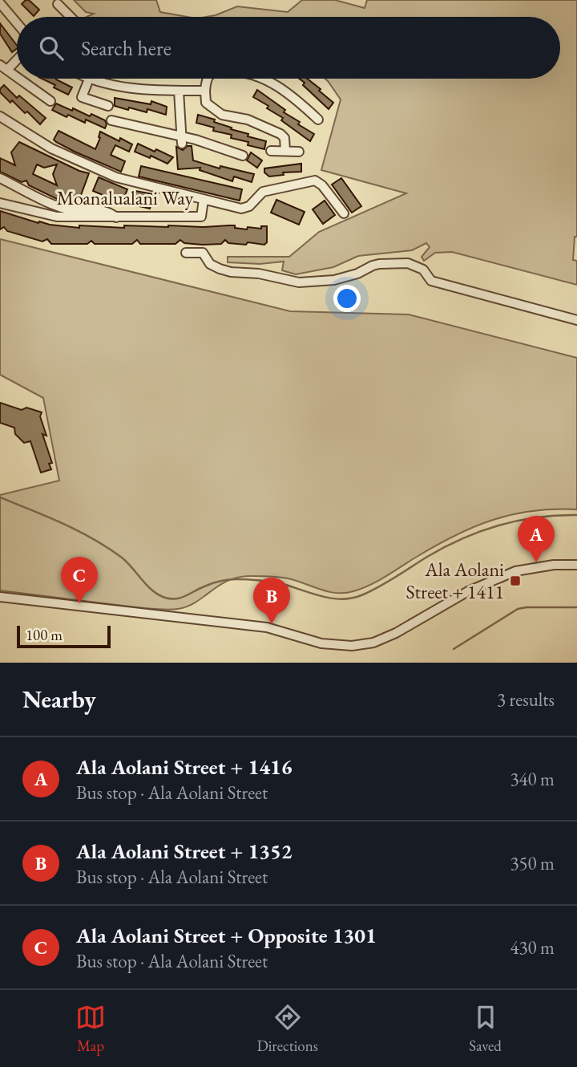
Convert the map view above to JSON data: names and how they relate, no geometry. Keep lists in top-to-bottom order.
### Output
{
  "streets": {
    "street": ["Moanalualani Way"]
  },
  "places": {
    "transit": ["Ala Aolani Street + 1411"]
  },
  "scale_bar": "100 m",
  "page": {
    "search": "Search here",
    "pins": ["A", "C", "B"],
    "scale": "100 m",
    "heading": ["Nearby", "3 results"],
    "list": [
      {
        "mark": "A",
        "name": "Ala Aolani Street + 1416",
        "note": "Bus stop · Ala Aolani Street",
        "value": "340 m"
      },
      {
        "mark": "B",
        "name": "Ala Aolani Street + 1352",
        "note": "Bus stop · Ala Aolani Street",
        "value": "350 m"
      },
      {
        "mark": "C",
        "name": "Ala Aolani Street + Opposite 1301",
        "note": "Bus stop · Ala Aolani Street",
        "value": "430 m"
      }
    ],
    "nav": ["Map", "Directions", "Saved"]
  }
}
